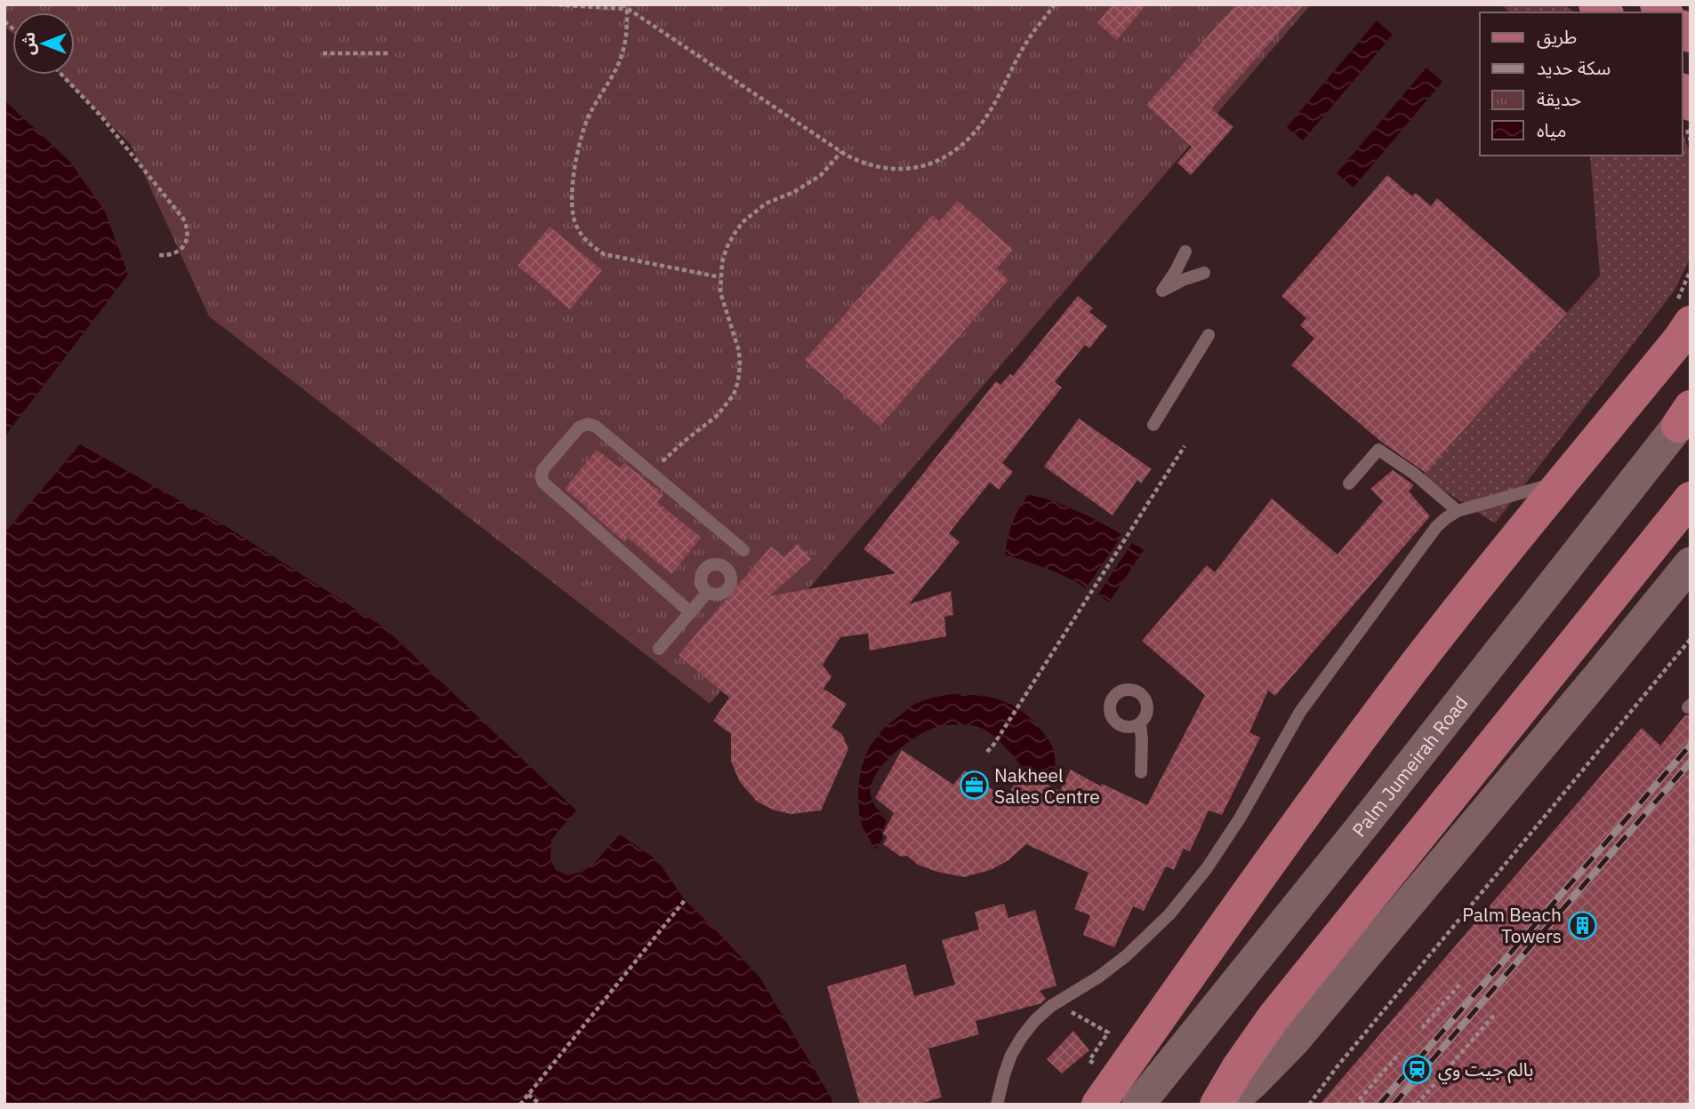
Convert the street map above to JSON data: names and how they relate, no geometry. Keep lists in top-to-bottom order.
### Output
{
  "streets": {
    "main road": ["Palm Jumeirah Road"]
  },
  "places": {
    "office": ["Nakheel Sales Centre"],
    "building": ["Palm Beach Towers"],
    "station": ["بالم جيت وي"]
  },
  "legend": [
    "طريق",
    "سكة حديد",
    "حديقة",
    "مياه"
  ],
  "north": "left"
}
